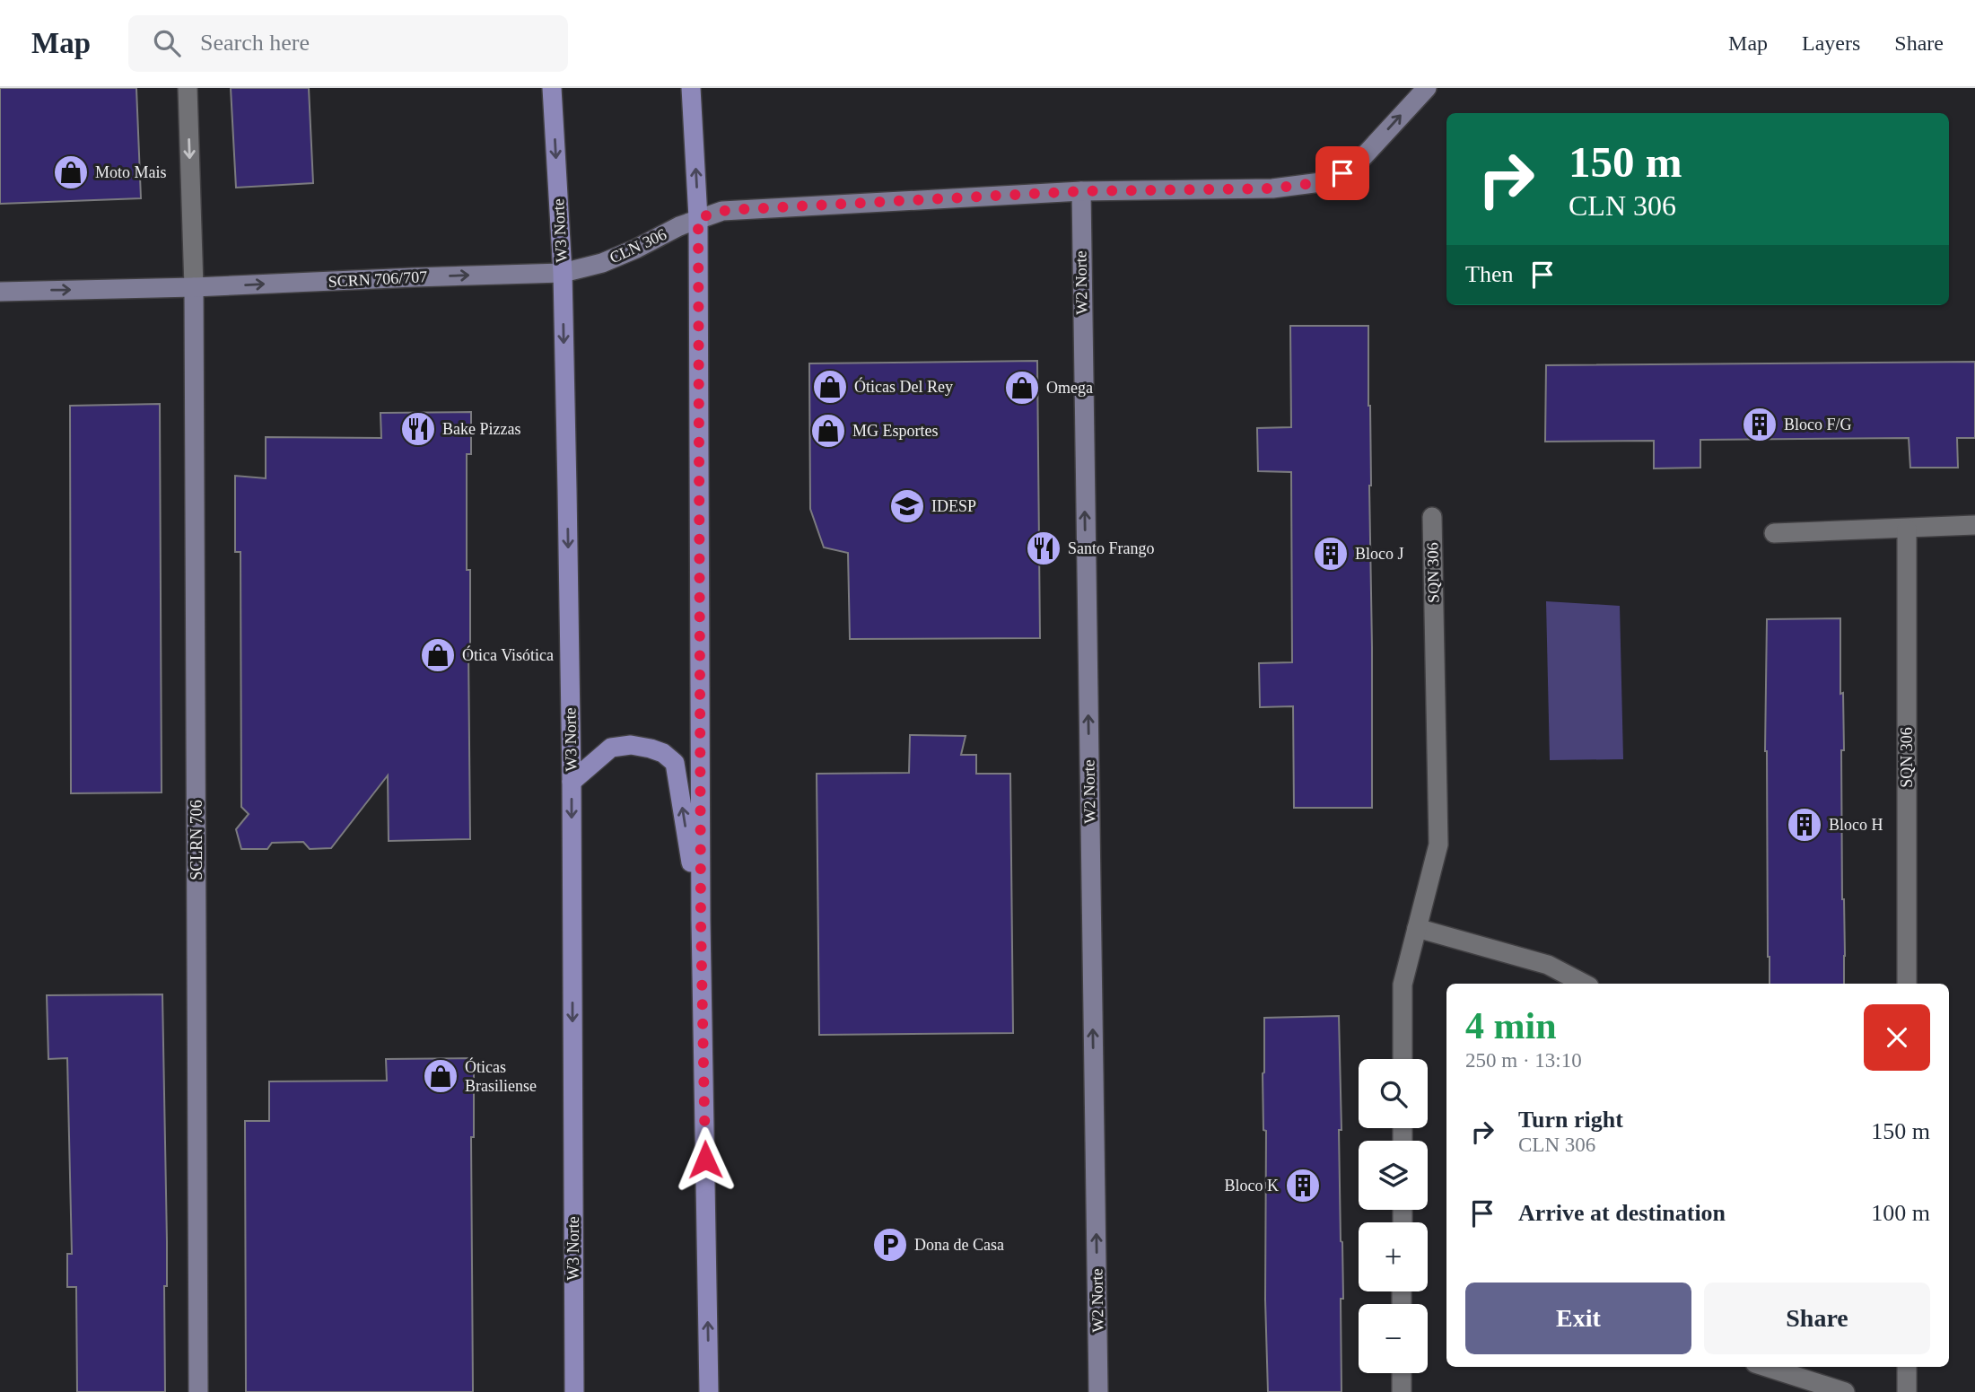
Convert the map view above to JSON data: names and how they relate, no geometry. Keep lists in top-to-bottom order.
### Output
{
  "streets": {
    "main road": ["W3 Norte"],
    "street": [
      "CLN 306",
      "SCRN 706/707",
      "W2 Norte",
      "SQN 306",
      "SCLRN 706"
    ]
  },
  "crossings": [
    ["W3 Norte", "CLN 306"],
    ["W3 Norte", "SCRN 706/707"],
    ["CLN 306", "SCRN 706/707"],
    ["CLN 306", "W2 Norte"],
    ["SCRN 706/707", "SCLRN 706"]
  ],
  "one_way": ["CLN 306", "SCRN 706/707", "W2 Norte"],
  "places": {
    "shop": [
      "Moto Mais",
      "Óticas Del Rey",
      "Omega",
      "MG Esportes",
      "Ótica Visótica",
      "Óticas Brasiliense"
    ],
    "building": [
      "Bloco F/G",
      "Bloco J",
      "Bloco H",
      "Bloco K"
    ],
    "restaurant": ["Bake Pizzas", "Santo Frango"],
    "school or university": ["IDESP"],
    "parking": ["Dona de Casa"]
  },
  "page": {
    "header": "Map",
    "search": "Search here",
    "nav": ["Map", "Layers", "Share"],
    "turn": ["150 m", "CLN 306"],
    "then": "Then",
    "heading": ["4 min", "250 m · 13:10"],
    "map_buttons": ["+", "−"],
    "list": [
      {
        "name": "Turn right",
        "note": "CLN 306",
        "value": "150 m"
      },
      {
        "name": "Arrive at destination",
        "value": "100 m"
      }
    ],
    "buttons": ["Exit", "Share"]
  }
}
